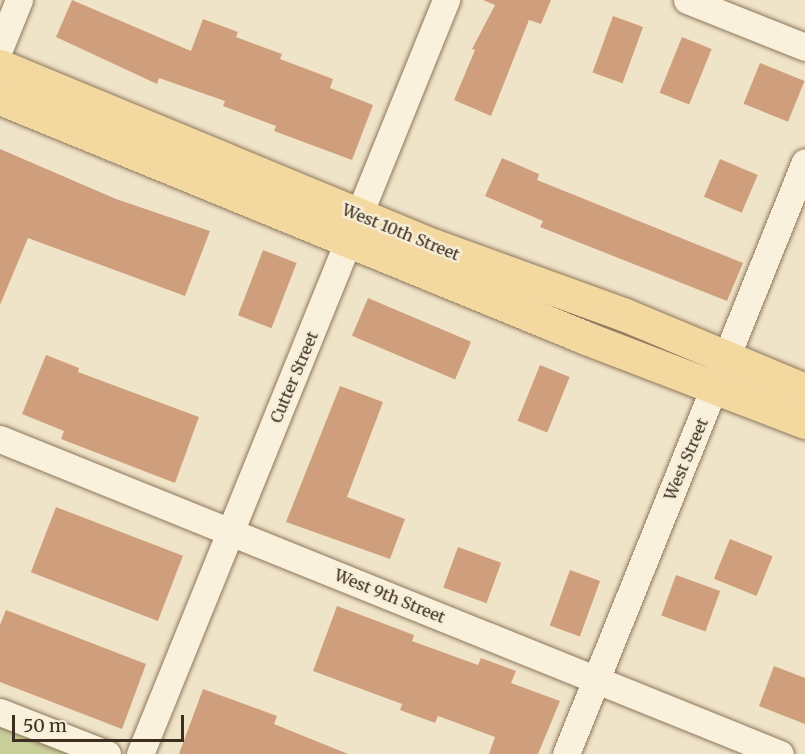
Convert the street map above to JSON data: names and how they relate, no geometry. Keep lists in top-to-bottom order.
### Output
{
  "streets": {
    "main road": ["West 10th Street"],
    "street": ["Cutter Street", "West Street", "West 9th Street"]
  },
  "crossings": [
    ["West 10th Street", "Cutter Street"],
    ["West 10th Street", "West Street"],
    ["Cutter Street", "West 9th Street"],
    ["West Street", "West 9th Street"]
  ],
  "scale_bar": "50 m"
}
